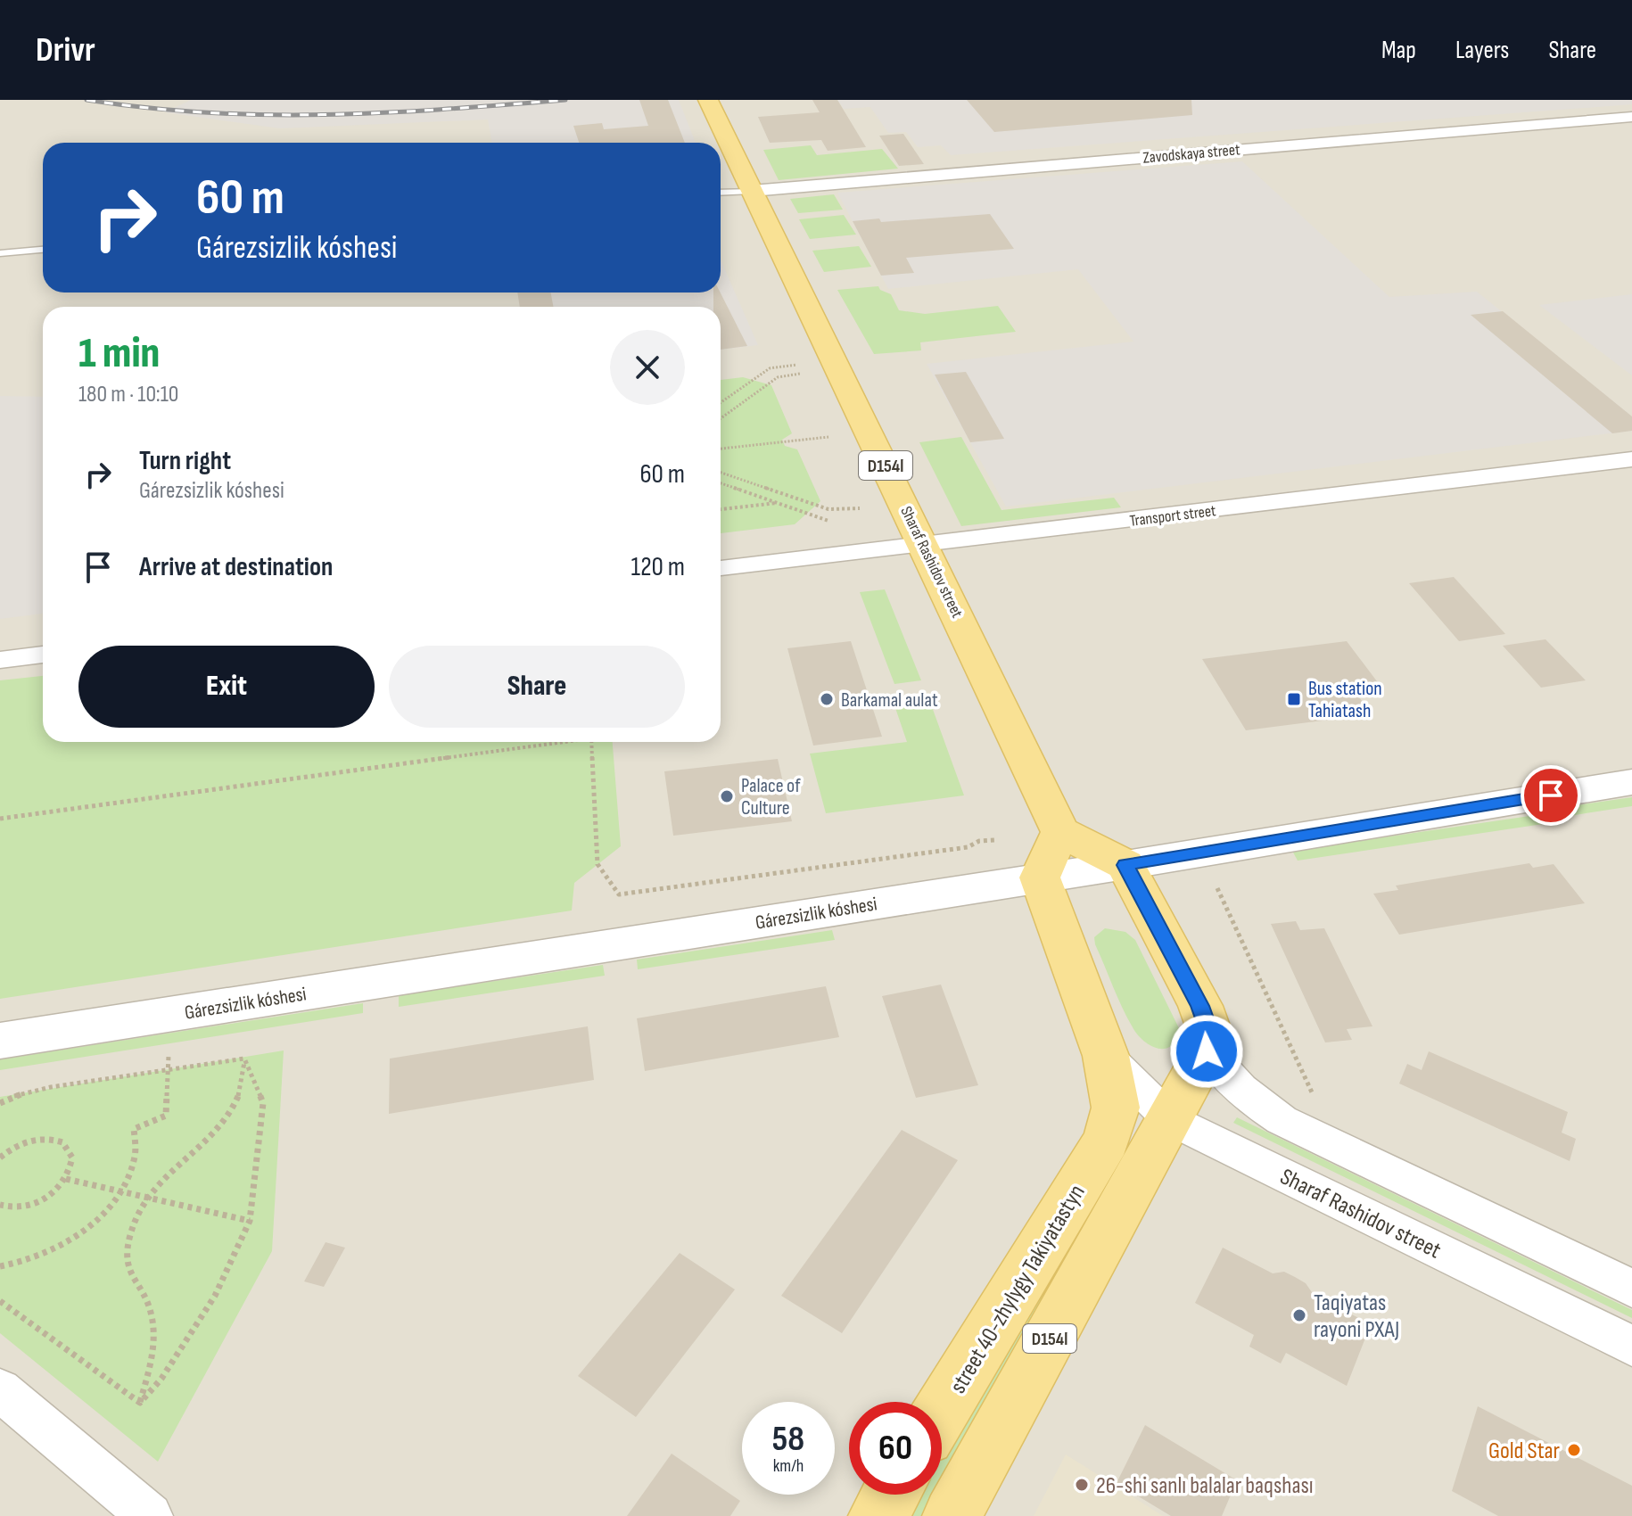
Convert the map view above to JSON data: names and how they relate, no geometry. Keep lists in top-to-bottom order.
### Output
{
  "streets": {
    "main road": ["D154l", "Sharaf Rashidov street", "street 40-zhylygy Takiyatastyn"],
    "street": ["Zavodskaya street", "Transport street", "Gárezsizlik kóshesi"]
  },
  "crossings": [
    ["Zavodskaya street", "Sharaf Rashidov street"],
    ["D154l", "Sharaf Rashidov street"],
    ["D154l", "Gárezsizlik kóshesi"],
    ["D154l", "street 40-zhylygy Takiyatastyn"],
    ["Transport street", "Sharaf Rashidov street"],
    ["Sharaf Rashidov street", "street 40-zhylygy Takiyatastyn"]
  ],
  "places": {
    "other": [
      "Barkamal aulat",
      "Palace of Culture",
      "Taqiyatas rayoni PXAJ",
      "Gold Star",
      "26-shi sanlı balalar baqshası"
    ],
    "transit": ["Bus station Tahiatash"]
  },
  "page": {
    "header": "Drivr",
    "nav": ["Map", "Layers", "Share"],
    "turn": ["60 m", "Gárezsizlik kóshesi"],
    "heading": ["1 min", "180 m · 10:10"],
    "list": [
      {
        "name": "Turn right",
        "note": "Gárezsizlik kóshesi",
        "value": "60 m"
      },
      {
        "name": "Arrive at destination",
        "value": "120 m"
      }
    ],
    "buttons": ["Exit", "Share"],
    "speed": "58 km/h",
    "limit": "60"
  }
}
